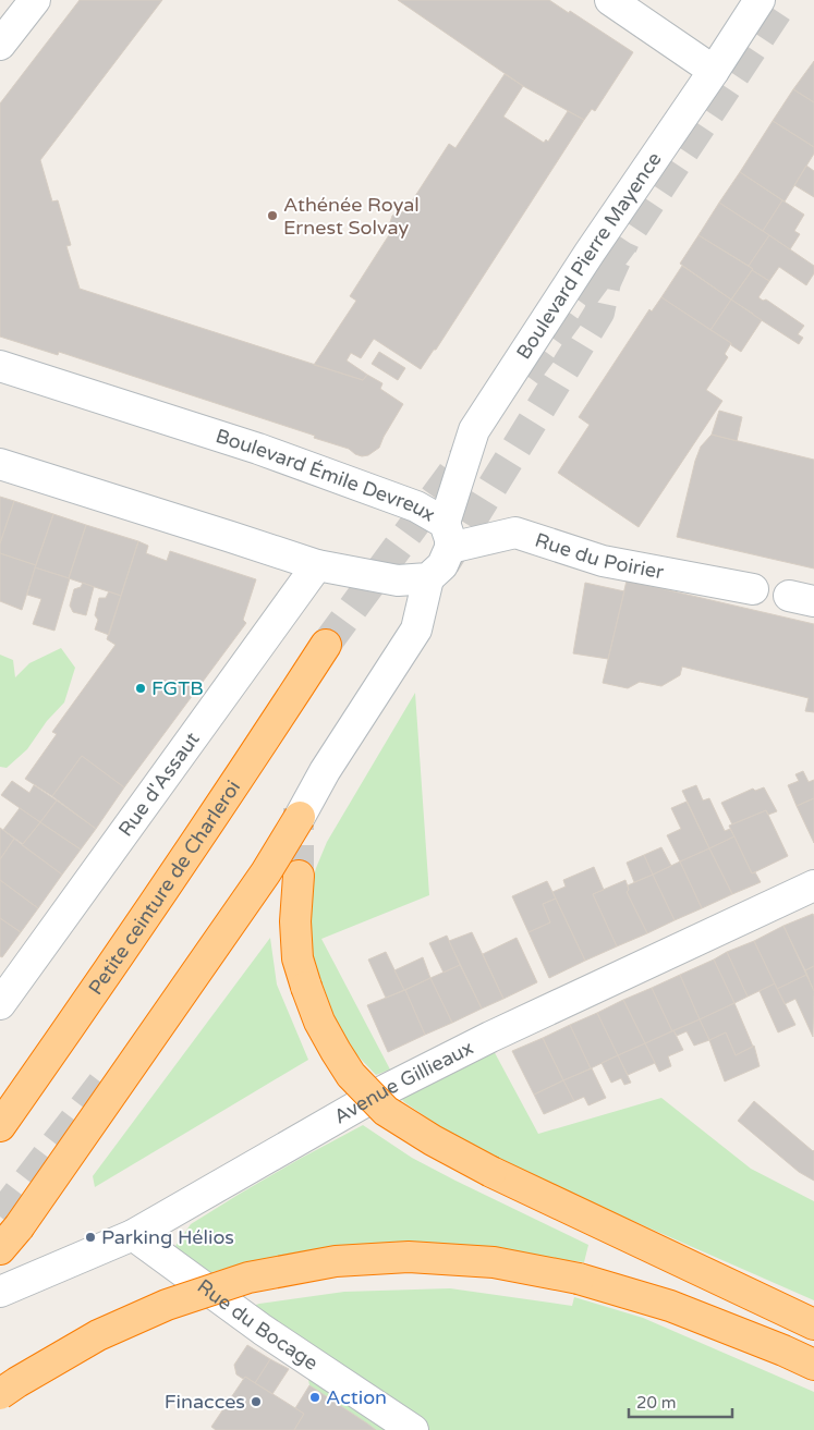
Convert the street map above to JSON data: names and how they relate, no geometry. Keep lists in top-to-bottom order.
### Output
{
  "streets": {
    "highway": ["Petite ceinture de Charleroi"],
    "street": [
      "Boulevard Pierre Mayence",
      "Boulevard Émile Devreux",
      "Rue du Poirier",
      "Rue d'Assaut",
      "Avenue Gillieaux",
      "Rue du Bocage"
    ]
  },
  "crossings": [
    ["Boulevard Pierre Mayence", "Boulevard Émile Devreux"],
    ["Boulevard Pierre Mayence", "Rue du Poirier"],
    ["Boulevard Émile Devreux", "Rue du Poirier"],
    ["Avenue Gillieaux", "Rue du Bocage"]
  ],
  "places": [
    "Athénée Royal Ernest Solvay",
    "FGTB",
    "Parking Hélios",
    "Action",
    "Finacces"
  ],
  "scale_bar": "20 m"
}
